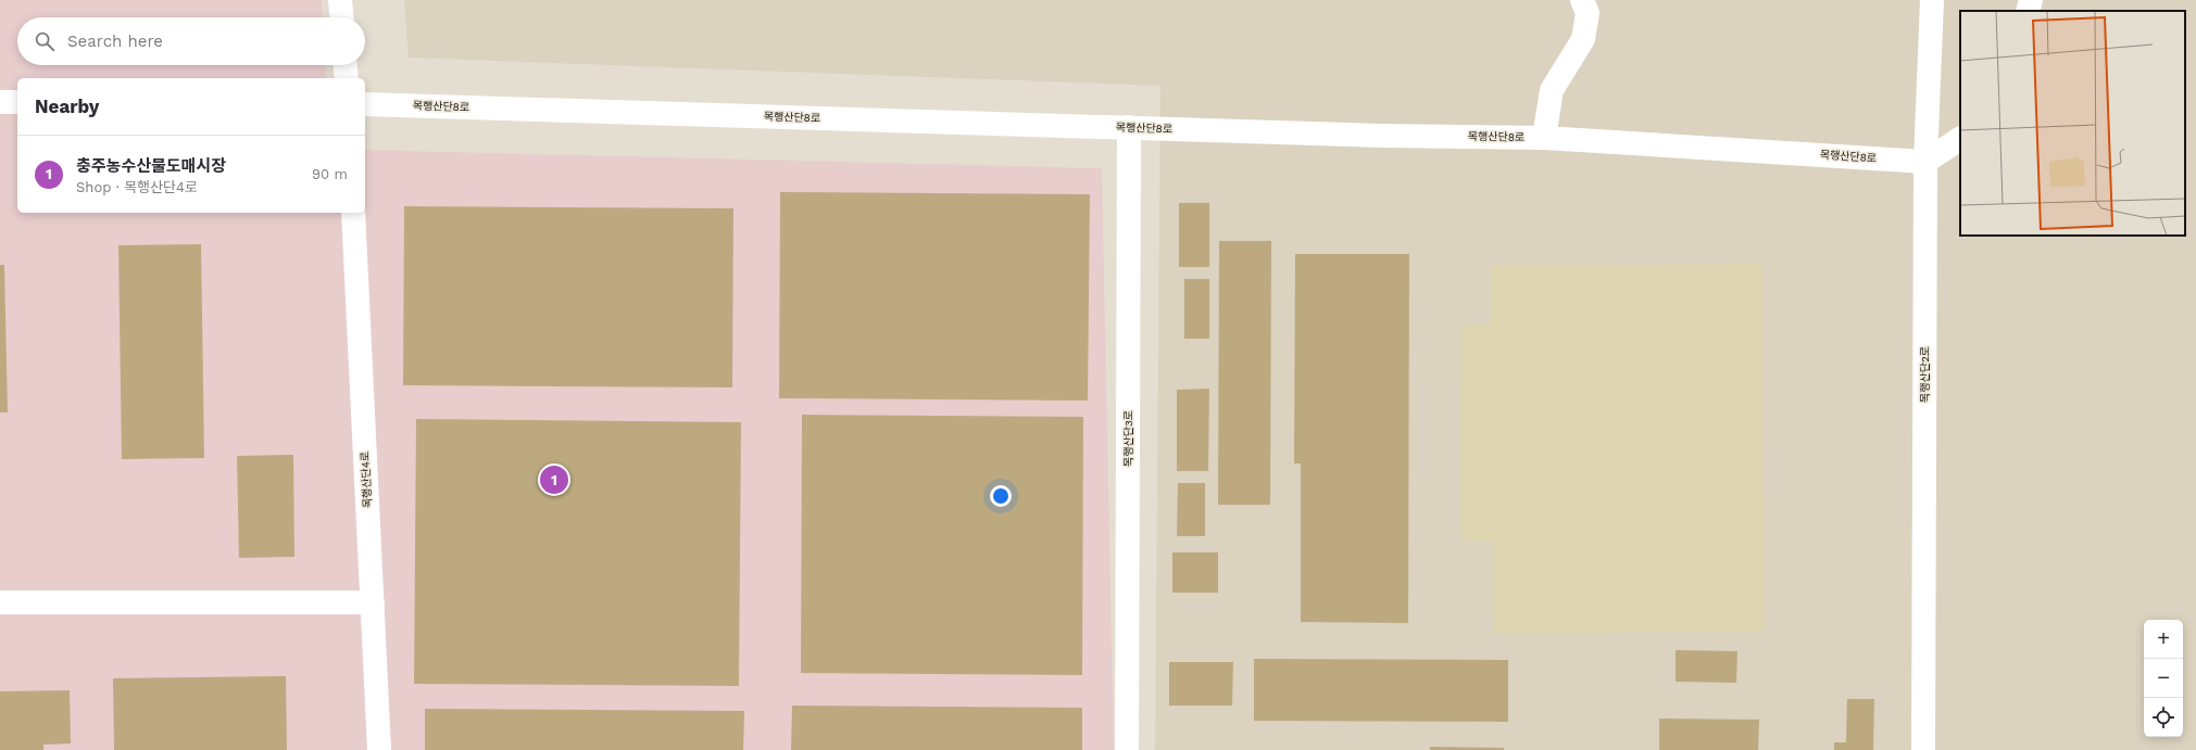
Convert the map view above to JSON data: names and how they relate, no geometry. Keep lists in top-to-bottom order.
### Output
{
  "streets": {
    "street": [
      "목행산단8로",
      "목행산단2로",
      "목행산단3로",
      "목행산단4로"
    ]
  },
  "crossings": [
    ["목행산단8로", "목행산단2로"],
    ["목행산단8로", "목행산단3로"]
  ],
  "page": {
    "search": "Search here",
    "heading": "Nearby",
    "list": [
      {
        "mark": "1",
        "name": "충주농수산물도매시장",
        "note": "Shop · 목행산단4로",
        "value": "90 m"
      }
    ],
    "pins": "1",
    "map_buttons": ["+", "−"]
  }
}
